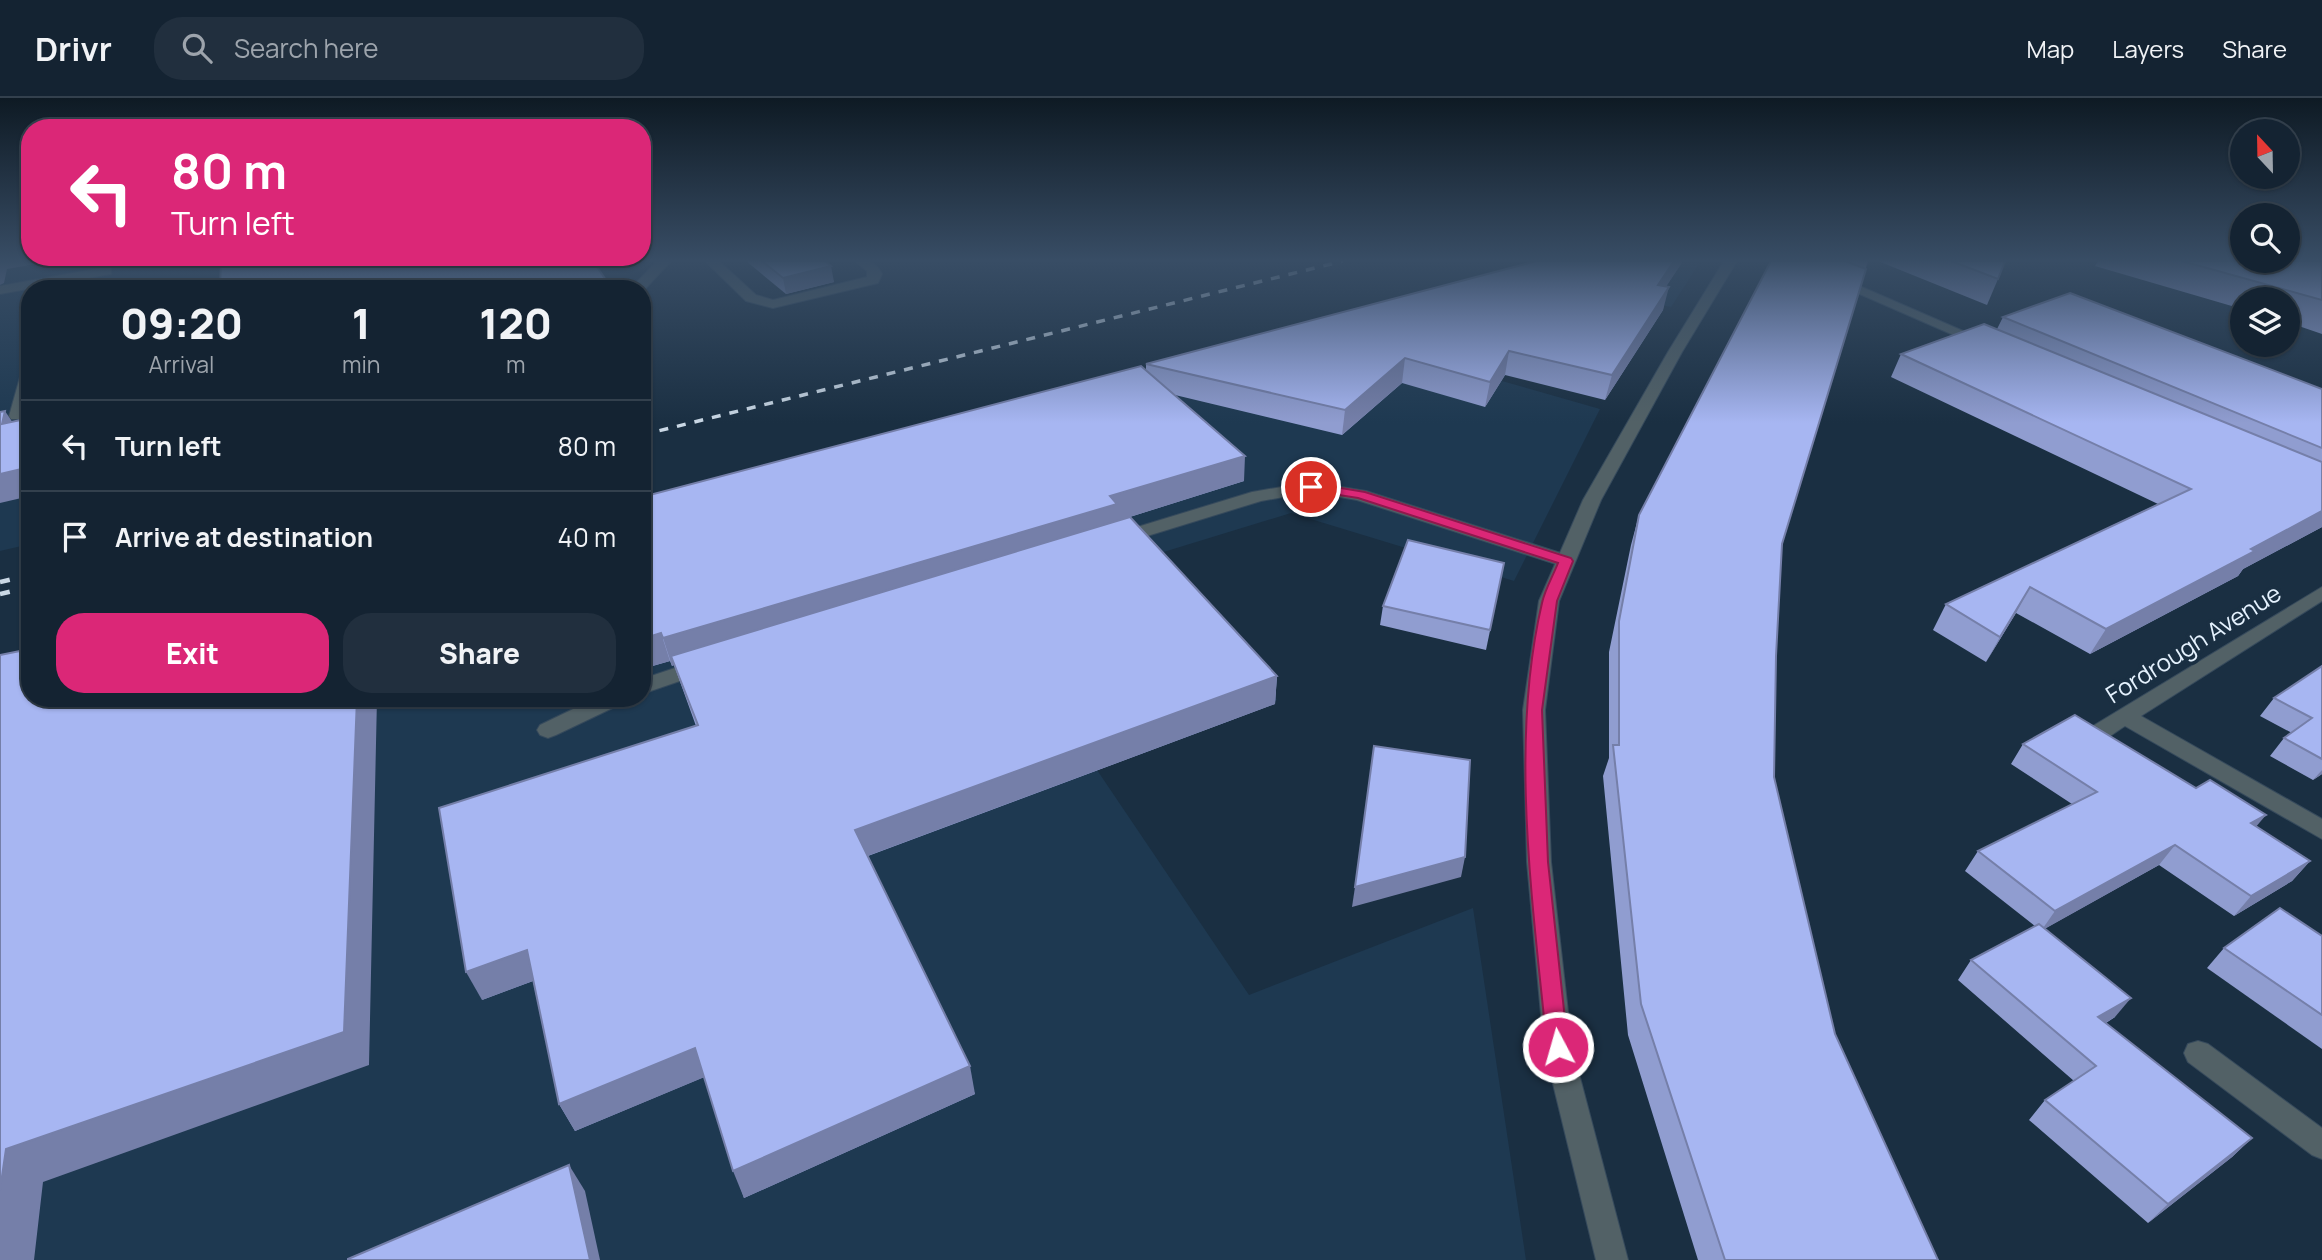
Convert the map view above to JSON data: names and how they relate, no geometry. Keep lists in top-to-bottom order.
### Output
{
  "streets": {
    "street": ["Fordrough Avenue"]
  },
  "north": "top",
  "page": {
    "header": "Drivr",
    "search": "Search here",
    "nav": ["Map", "Layers", "Share"],
    "turn": ["80 m", "Turn left"],
    "eta": [
      "09:20",
      "Arrival",
      "1",
      "min",
      "120",
      "m"
    ],
    "list": [
      {
        "name": "Turn left",
        "value": "80 m"
      },
      {
        "name": "Arrive at destination",
        "value": "40 m"
      }
    ],
    "buttons": ["Exit", "Share"]
  }
}
